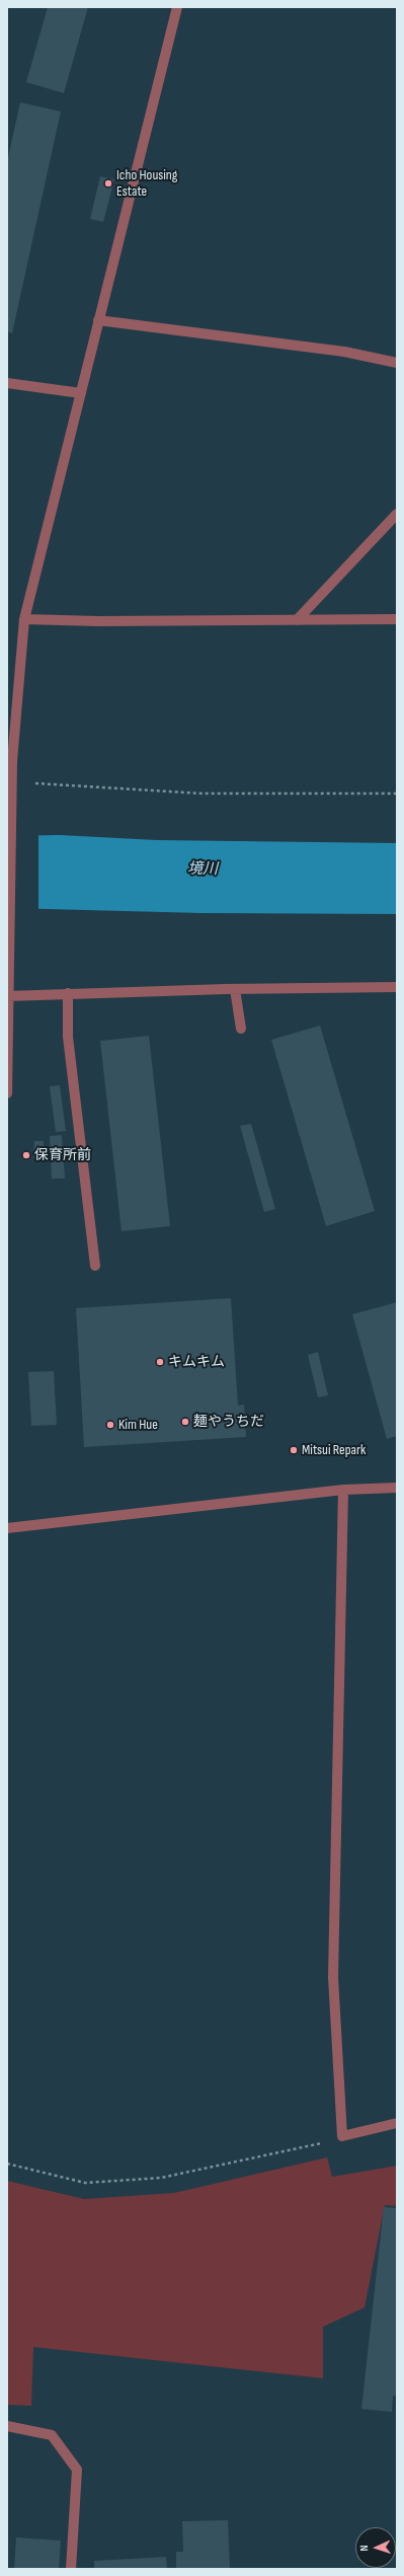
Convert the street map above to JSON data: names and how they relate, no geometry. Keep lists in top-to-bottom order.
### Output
{
  "water": ["境川"],
  "places": [
    "Icho Housing Estate",
    "保育所前",
    "キムキム",
    "麺やうちだ",
    "Kim Hue",
    "Mitsui Repark"
  ],
  "north": "left"
}
